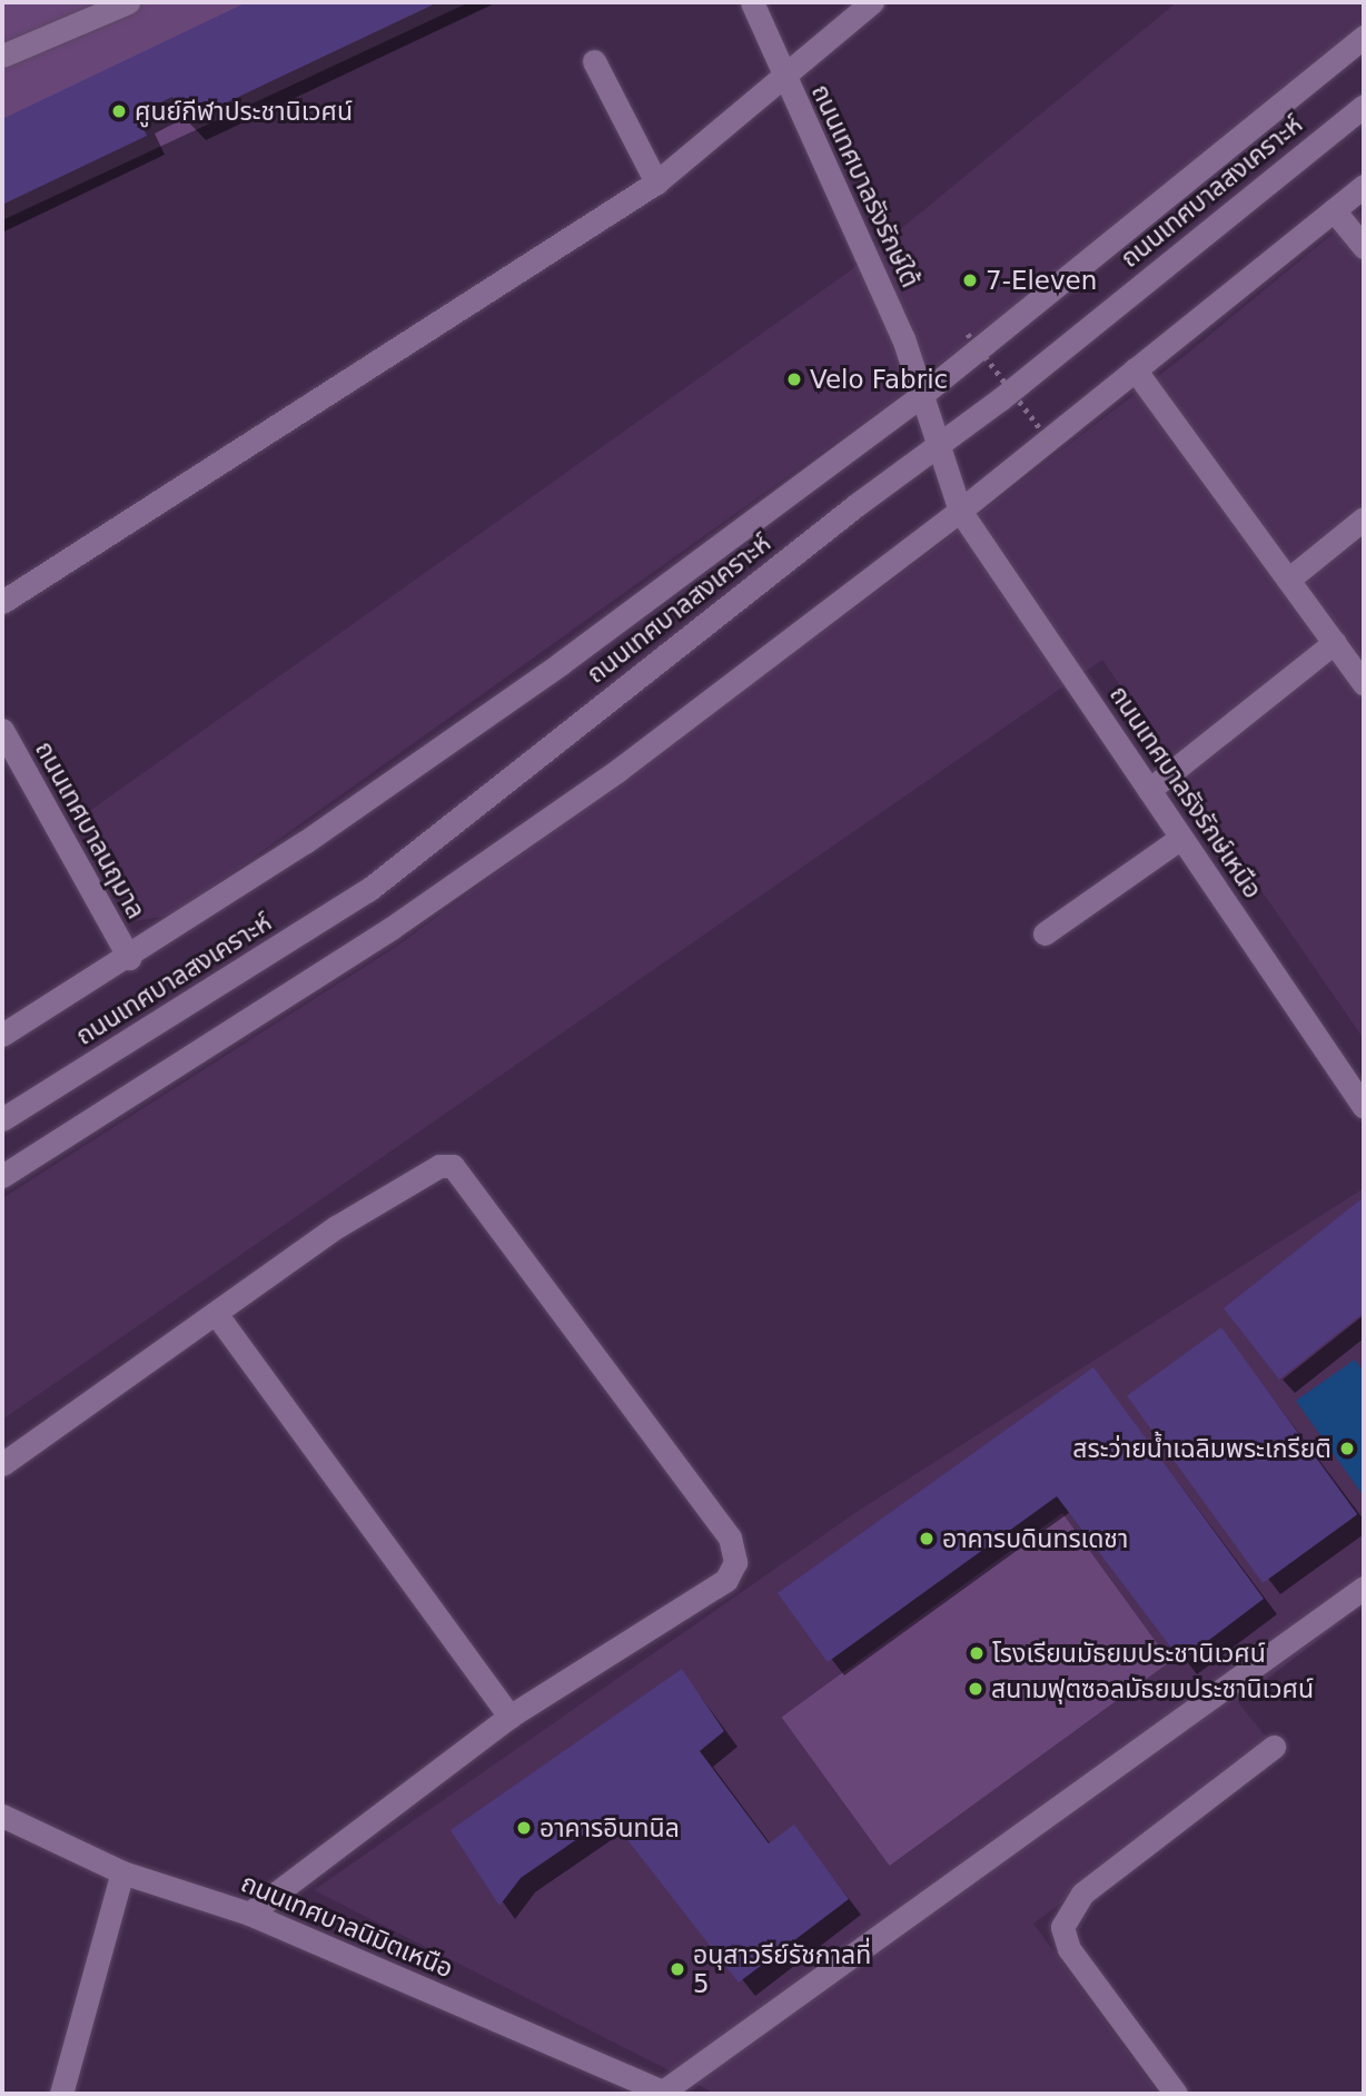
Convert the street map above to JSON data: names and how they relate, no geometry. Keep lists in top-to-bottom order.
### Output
{
  "streets": {
    "street": [
      "ถนนเทศบาลรังรักษ์ใต้",
      "ถนนเทศบาลสงเคราะห์",
      "ถนนเทศบาลรังรักษ์เหนือ",
      "ถนนเทศบาลนฤมาล",
      "ถนนเทศบาลนิมิตเหนือ"
    ]
  },
  "crossings": [
    ["ถนนเทศบาลรังรักษ์ใต้", "ถนนเทศบาลสงเคราะห์"],
    ["ถนนเทศบาลรังรักษ์ใต้", "ถนนเทศบาลรังรักษ์เหนือ"],
    ["ถนนเทศบาลสงเคราะห์", "ถนนเทศบาลรังรักษ์เหนือ"],
    ["ถนนเทศบาลสงเคราะห์", "ถนนเทศบาลนฤมาล"]
  ],
  "places": [
    "ศูนย์กีฬาประชานิเวศน์",
    "7-Eleven",
    "Velo Fabric",
    "สระว่ายนํ้าเฉลิมพระเกรียติ",
    "อาคารบดินทรเดชา",
    "โรงเรียนมัธยมประชานิเวศน์",
    "สนามฟุตซอลมัธยมประชานิเวศน์",
    "อาคารอินทนิล",
    "อนุสาวรีย์รัชกาลที่ 5"
  ]
}
